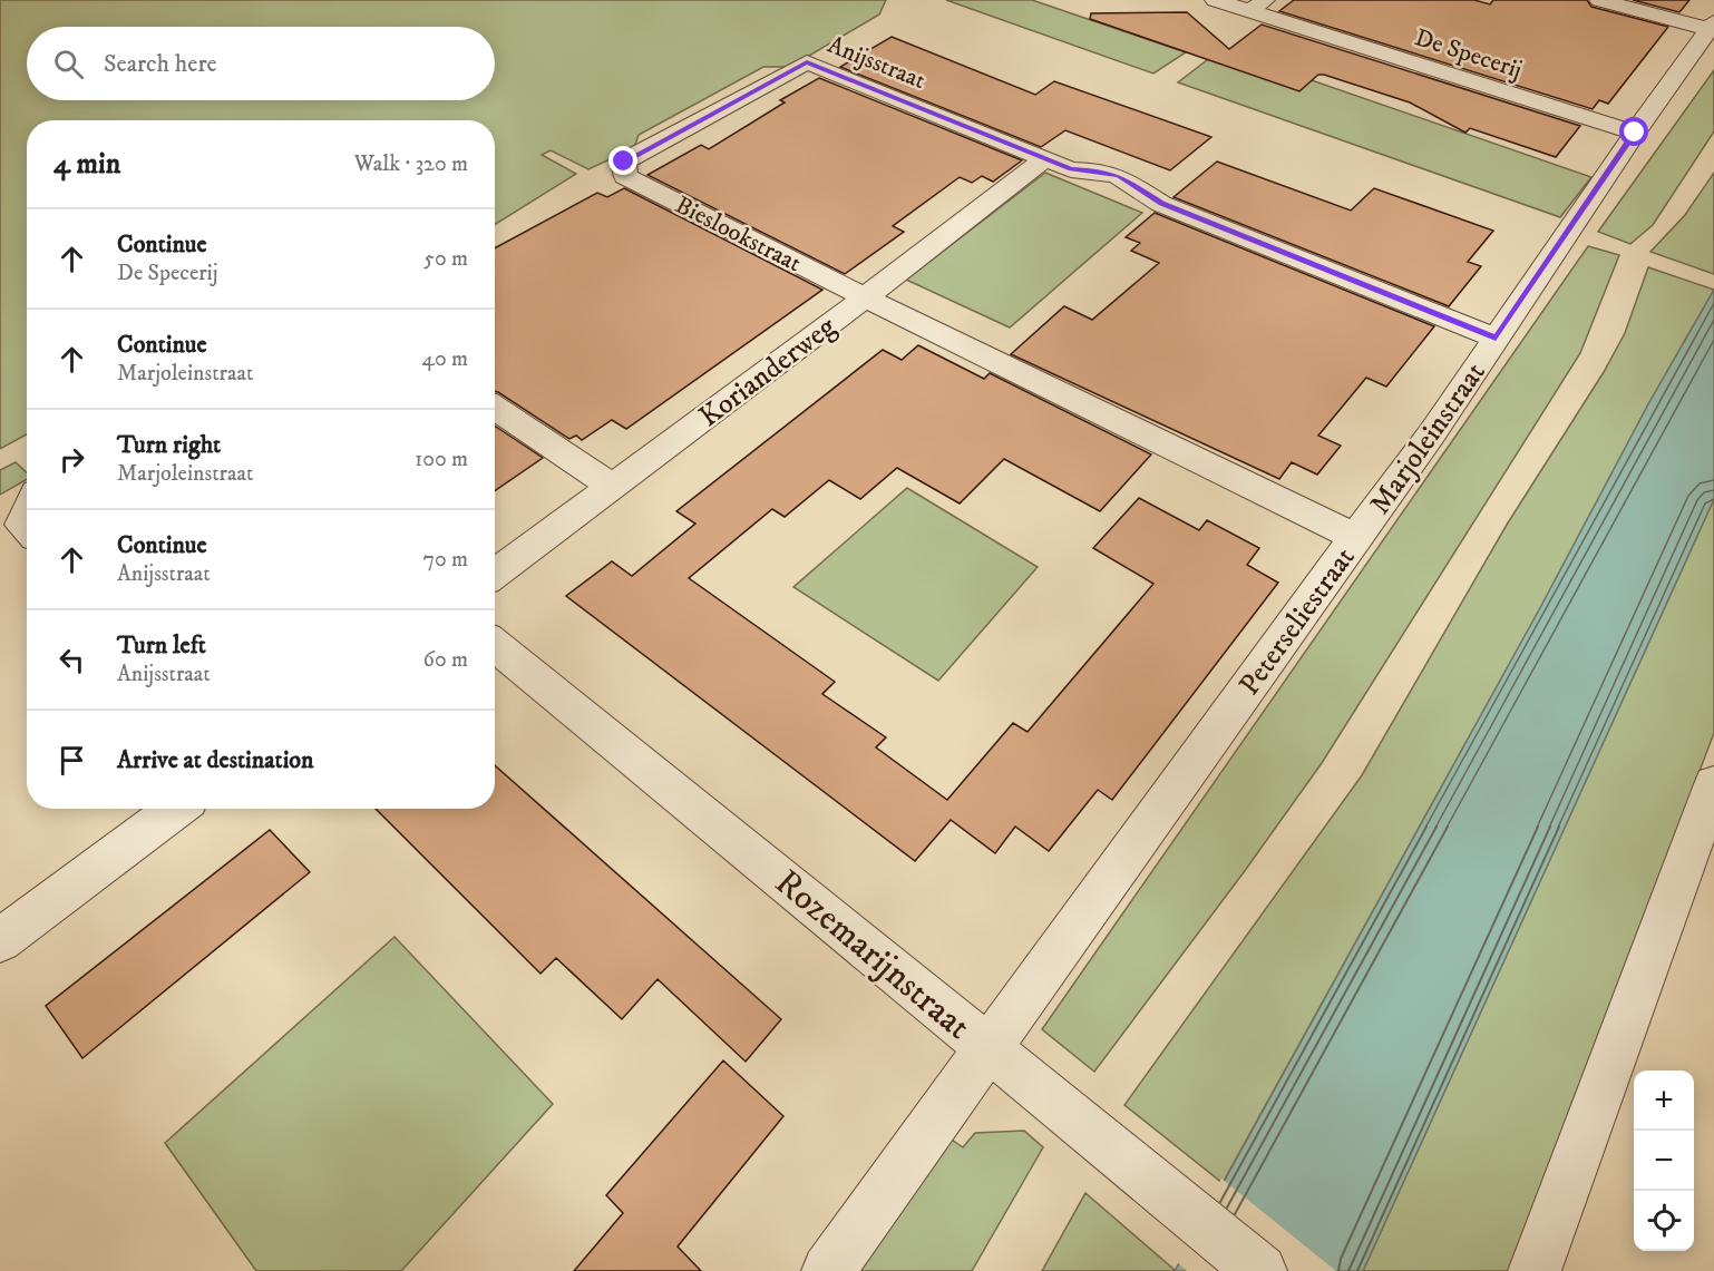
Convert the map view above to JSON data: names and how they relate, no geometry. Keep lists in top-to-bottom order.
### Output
{
  "streets": {
    "street": [
      "De Specerij",
      "Anijsstraat",
      "Bieslookstraat",
      "Korianderweg",
      "Marjoleinstraat",
      "Peterseliestraat",
      "Rozemarijnstraat"
    ]
  },
  "crossings": [
    ["De Specerij", "Marjoleinstraat"],
    ["Anijsstraat", "Bieslookstraat"],
    ["Anijsstraat", "Korianderweg"],
    ["Anijsstraat", "Marjoleinstraat"],
    ["Bieslookstraat", "Korianderweg"],
    ["Bieslookstraat", "Peterseliestraat"],
    ["Korianderweg", "Marjoleinstraat"],
    ["Korianderweg", "Peterseliestraat"],
    ["Marjoleinstraat", "Peterseliestraat"],
    ["Peterseliestraat", "Rozemarijnstraat"]
  ],
  "page": {
    "search": "Search here",
    "heading": ["4 min", "Walk · 320 m"],
    "list": [
      ["Continue", "De Specerij", "50 m"],
      ["Continue", "Marjoleinstraat", "40 m"],
      ["Turn right", "Marjoleinstraat", "100 m"],
      ["Continue", "Anijsstraat", "70 m"],
      ["Turn left", "Anijsstraat", "60 m"],
      "Arrive at destination"
    ],
    "map_buttons": ["+", "−"]
  }
}
